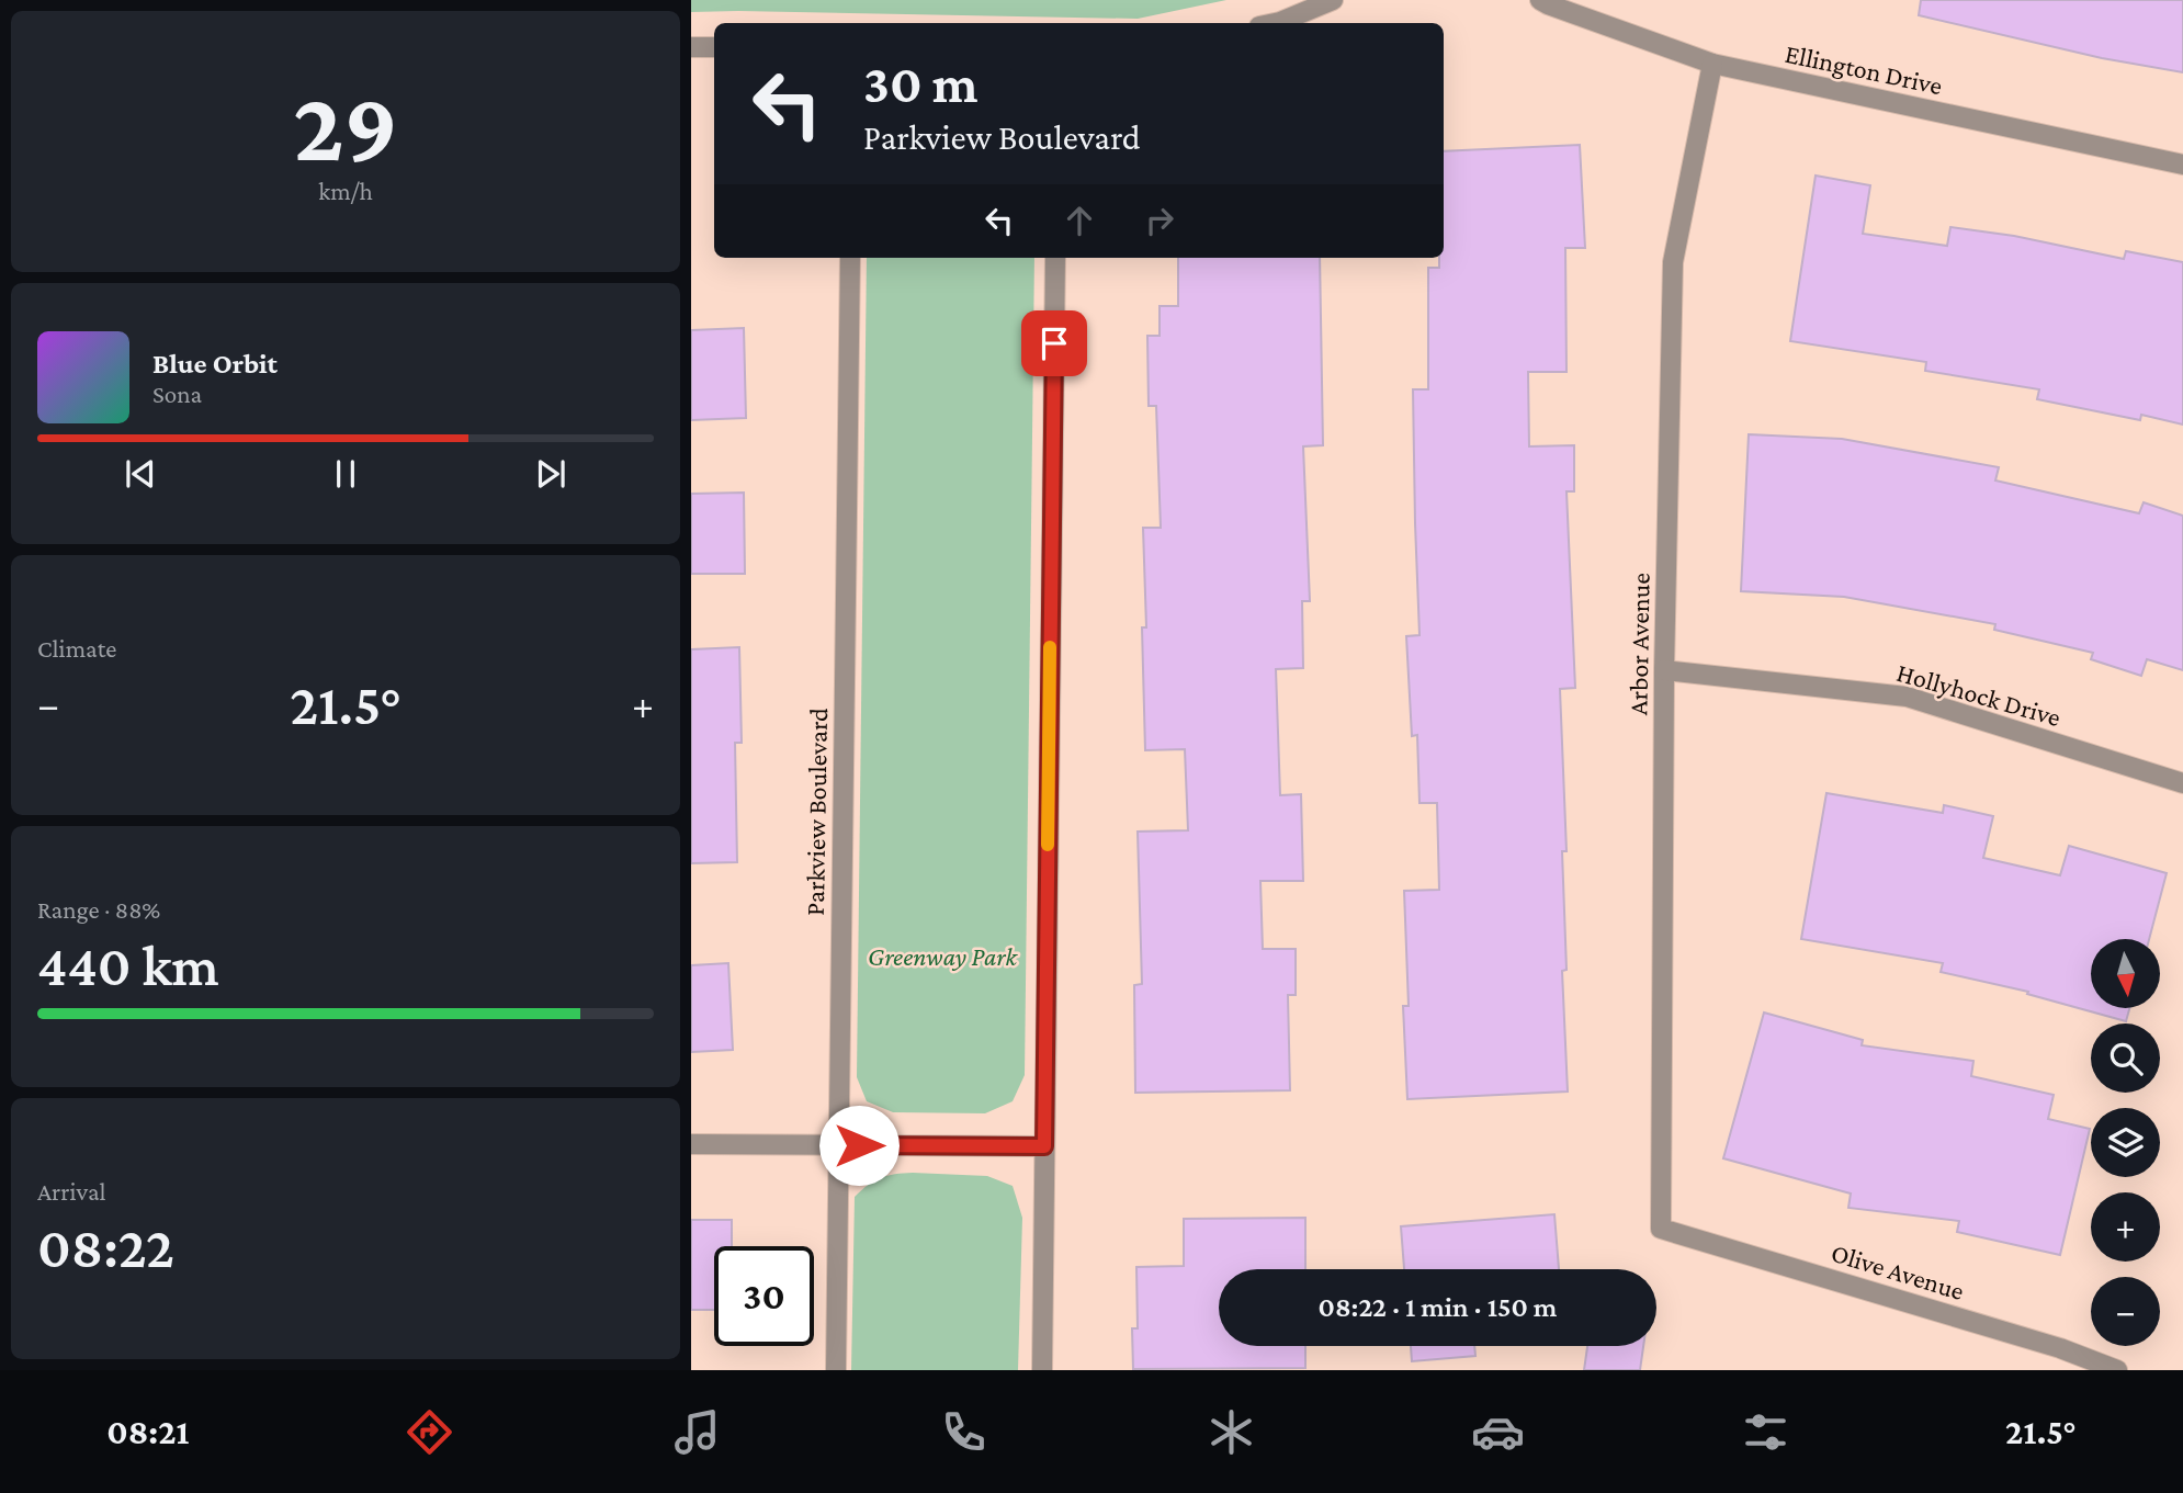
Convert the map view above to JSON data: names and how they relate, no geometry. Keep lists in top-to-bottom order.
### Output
{
  "streets": {
    "street": [
      "Ellington Drive",
      "Arbor Avenue",
      "Hollyhock Drive",
      "Parkview Boulevard",
      "Olive Avenue"
    ]
  },
  "crossings": [
    ["Ellington Drive", "Arbor Avenue"],
    ["Arbor Avenue", "Hollyhock Drive"],
    ["Arbor Avenue", "Olive Avenue"]
  ],
  "parks": ["Greenway Park"],
  "north": "bottom",
  "page": {
    "tile": [
      ["29", "km/h"],
      "Climate",
      ["Range · 88%", "440 km"],
      ["Arrival", "08:22"]
    ],
    "turn": ["30 m", "Parkview Boulevard"],
    "song": ["Blue Orbit", "Sona"],
    "heat": ["−", "21.5°", "+"],
    "map_buttons": ["+", "−"],
    "limit": "30",
    "trip": "08:22 · 1 min · 150 m",
    "tabs": ["08:21", "21.5°"]
  }
}
